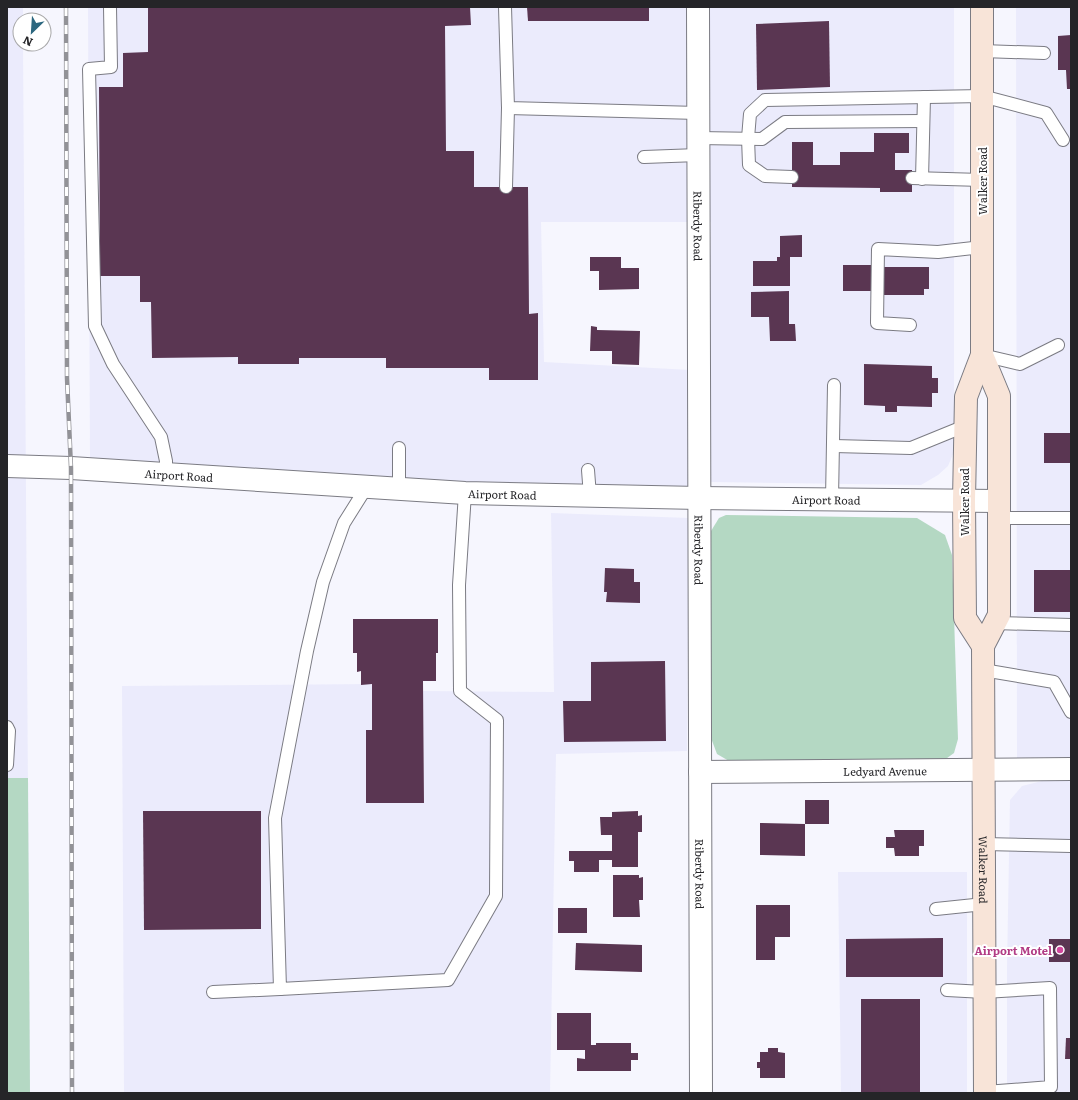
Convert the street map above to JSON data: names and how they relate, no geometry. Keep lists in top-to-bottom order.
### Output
{
  "streets": {
    "main road": ["Walker Road"],
    "street": ["Riberdy Road", "Airport Road", "Ledyard Avenue"]
  },
  "crossings": [
    ["Walker Road", "Airport Road"],
    ["Walker Road", "Ledyard Avenue"],
    ["Riberdy Road", "Airport Road"],
    ["Riberdy Road", "Ledyard Avenue"]
  ],
  "places": ["Airport Motel"],
  "north": "bottom left"
}
